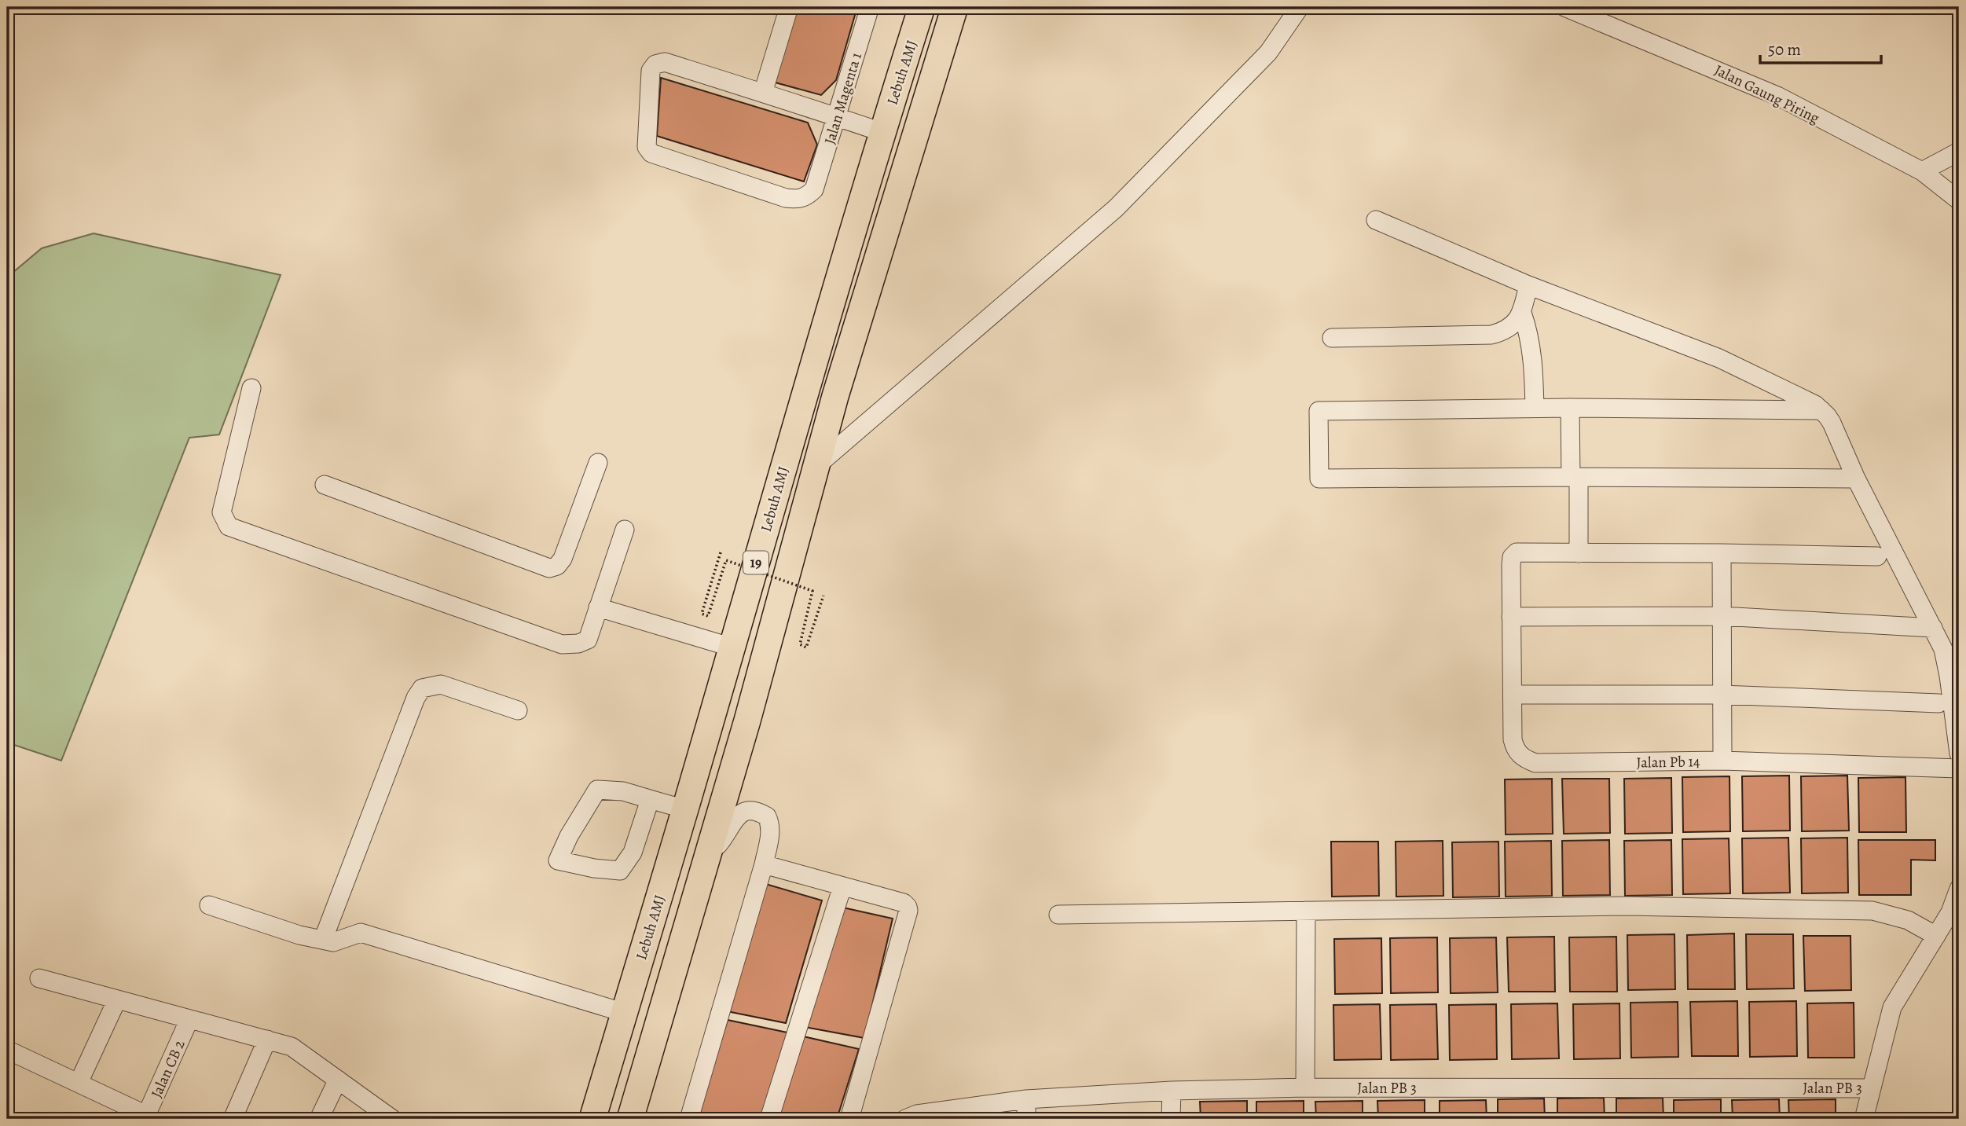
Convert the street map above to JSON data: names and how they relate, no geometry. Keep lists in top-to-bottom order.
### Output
{
  "streets": {
    "highway": ["Lebuh AMJ", "19"],
    "street": [
      "Jalan Gaung Piring",
      "Jalan Magenta 1",
      "Jalan Pb 14",
      "Jalan CB 2",
      "Jalan PB 3"
    ]
  },
  "scale_bar": "50 m"
}
